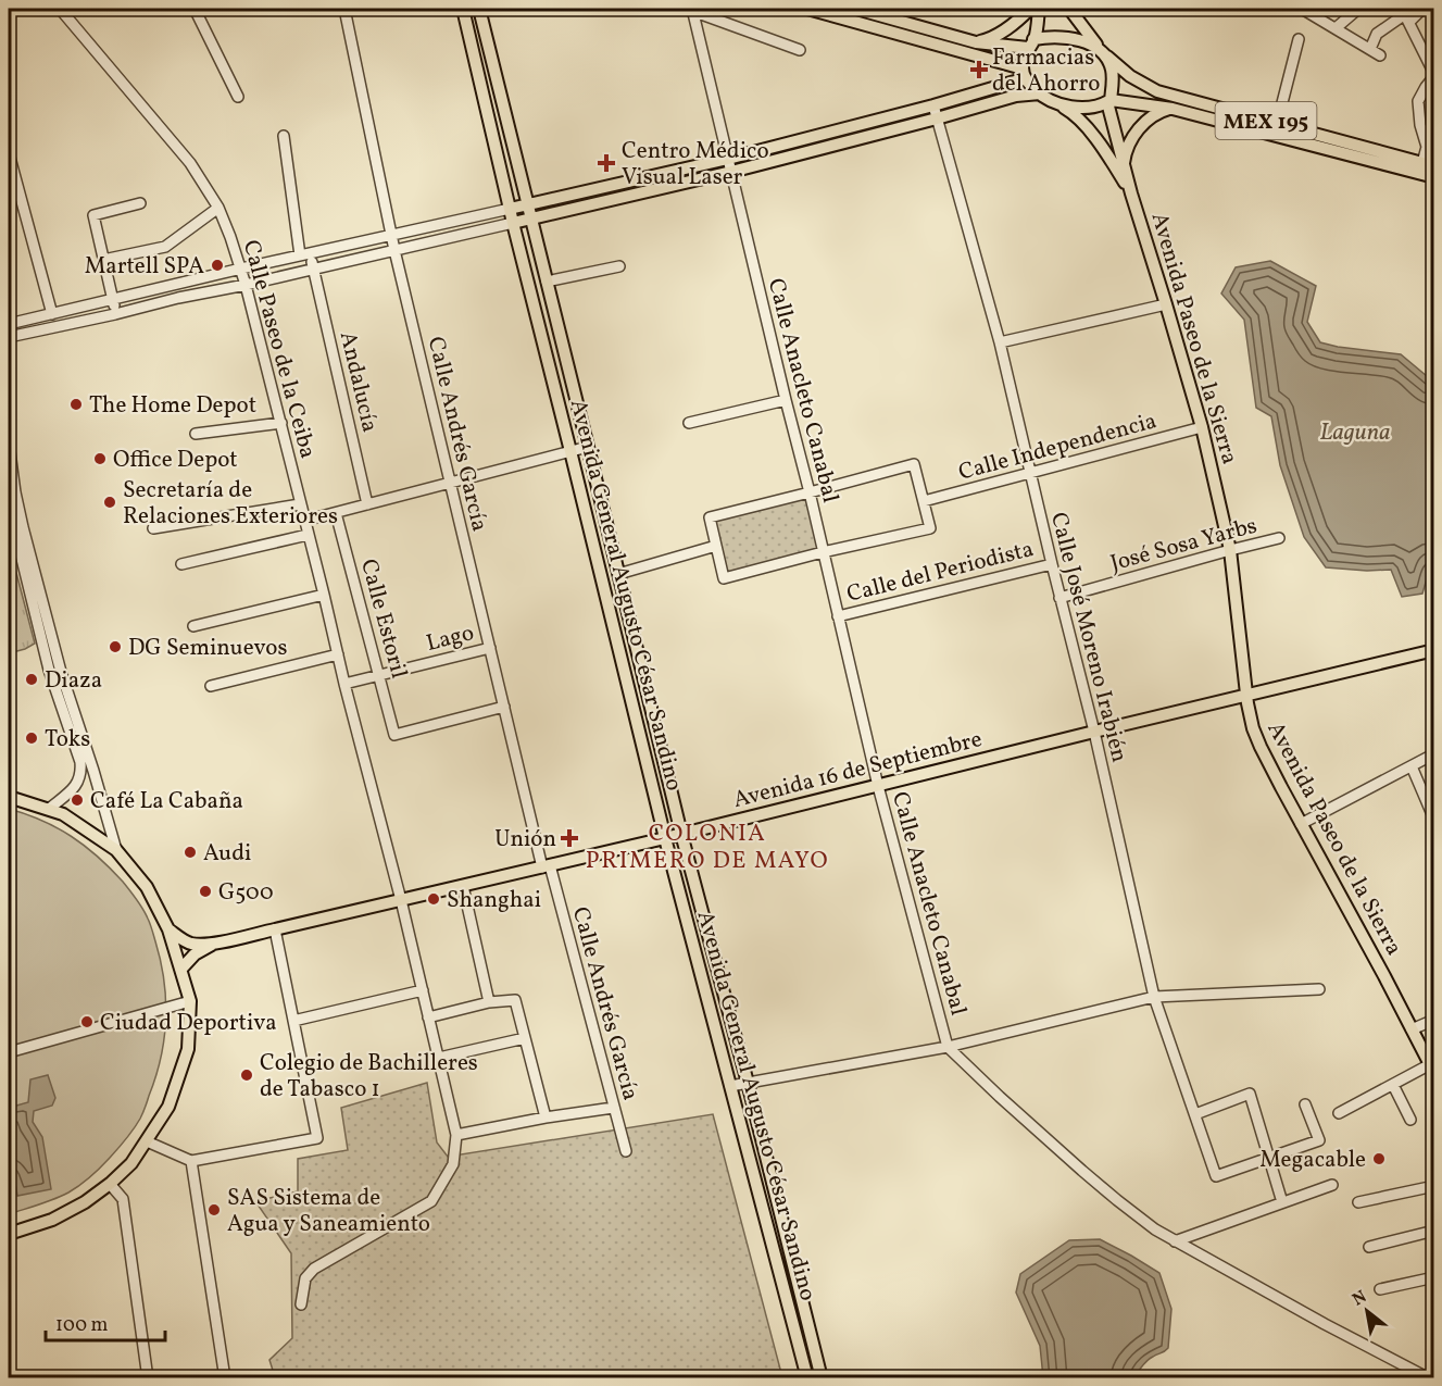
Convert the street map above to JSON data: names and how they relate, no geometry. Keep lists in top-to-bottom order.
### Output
{
  "streets": {
    "main road": [
      "MEX 195",
      "Avenida Paseo de la Sierra",
      "Avenida General Augusto César Sandino",
      "Avenida 16 de Septiembre"
    ],
    "street": [
      "Calle Paseo de la Ceiba",
      "Andalucía",
      "Calle Anacleto Canabal",
      "Calle Andrés García",
      "Calle Independencia",
      "José Sosa Yarbs",
      "Calle del Periodista",
      "Calle Estoril",
      "Lago",
      "Calle José Moreno Irabién"
    ]
  },
  "crossings": [
    ["MEX 195", "Avenida Paseo de la Sierra"],
    ["Avenida Paseo de la Sierra", "Calle Independencia"],
    ["Avenida Paseo de la Sierra", "José Sosa Yarbs"],
    ["Avenida Paseo de la Sierra", "Avenida 16 de Septiembre"],
    ["Calle Paseo de la Ceiba", "Lago"],
    ["Calle Paseo de la Ceiba", "Avenida 16 de Septiembre"],
    ["Calle Anacleto Canabal", "Calle del Periodista"],
    ["Calle Anacleto Canabal", "Avenida 16 de Septiembre"],
    ["Calle Andrés García", "Calle Estoril"],
    ["Calle Andrés García", "Lago"],
    ["Calle Andrés García", "Avenida 16 de Septiembre"],
    ["Calle Independencia", "Calle José Moreno Irabién"],
    ["José Sosa Yarbs", "Calle José Moreno Irabién"],
    ["Calle del Periodista", "Calle José Moreno Irabién"],
    ["Avenida General Augusto César Sandino", "Avenida 16 de Septiembre"],
    ["Calle Estoril", "Lago"],
    ["Calle José Moreno Irabién", "Avenida 16 de Septiembre"]
  ],
  "districts": ["COLONIA PRIMERO DE MAYO"],
  "water": ["Laguna"],
  "places": {
    "health": ["Farmacias del Ahorro", "Centro Médico Visual Laser", "Unión"],
    "other": [
      "Martell SPA",
      "The Home Depot",
      "Office Depot",
      "Secretaría de Relaciones Exteriores",
      "DG Seminuevos",
      "Diaza",
      "Toks",
      "Café La Cabaña",
      "Audi",
      "G500",
      "Shanghai",
      "Ciudad Deportiva",
      "Colegio de Bachilleres de Tabasco 1",
      "Megacable",
      "SAS Sistema de Agua y Saneamiento"
    ]
  },
  "scale_bar": "100 m",
  "north": "top left"
}
